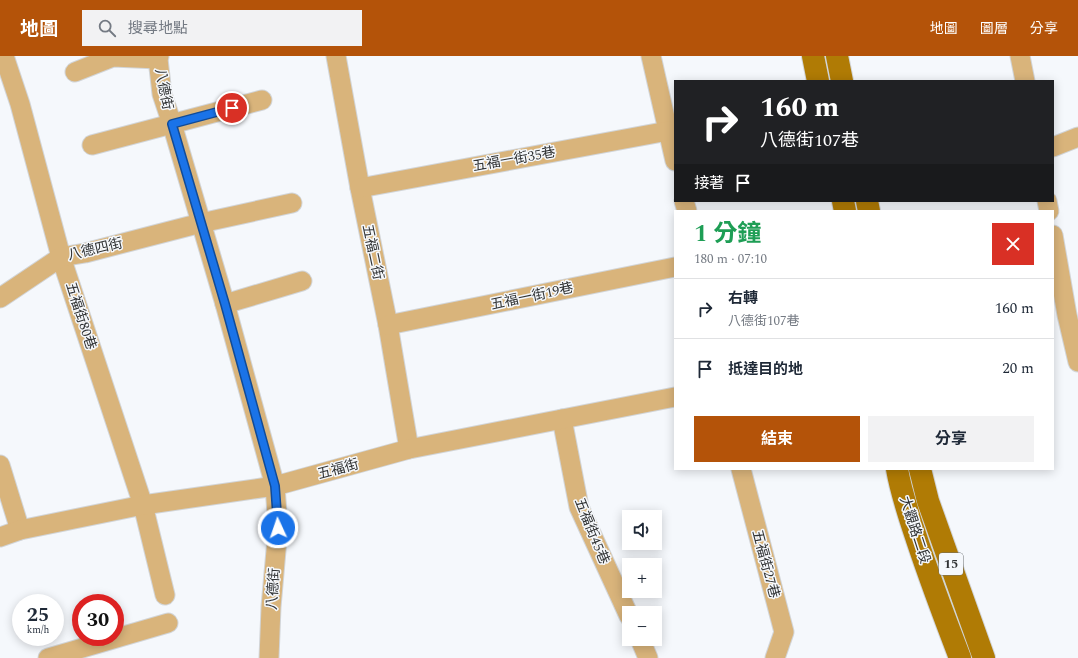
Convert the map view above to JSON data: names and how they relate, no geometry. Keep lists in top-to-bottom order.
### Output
{
  "streets": {
    "main road": ["大觀路二段", "15"],
    "street": [
      "八德街",
      "五福一街35巷",
      "八德四街",
      "五福二街",
      "五福一街19巷",
      "五福街80巷",
      "五福街",
      "五福街45巷",
      "五福街27巷"
    ]
  },
  "crossings": [
    ["八德街", "八德四街"],
    ["八德街", "五福街"],
    ["五福一街35巷", "五福二街"],
    ["八德四街", "五福街80巷"],
    ["五福二街", "五福一街19巷"],
    ["五福二街", "五福街"],
    ["五福街80巷", "五福街"],
    ["五福街", "五福街45巷"]
  ],
  "page": {
    "header": "地圖",
    "search": "搜尋地點",
    "nav": ["地圖", "圖層", "分享"],
    "turn": ["160 m", "八德街107巷"],
    "then": "接著",
    "heading": ["1 分鐘", "180 m · 07:10"],
    "list": [
      {
        "name": "右轉",
        "note": "八德街107巷",
        "value": "160 m"
      },
      {
        "name": "抵達目的地",
        "value": "20 m"
      }
    ],
    "buttons": ["結束", "分享"],
    "map_buttons": ["+", "−"],
    "speed": "25 km/h",
    "limit": "30"
  }
}
